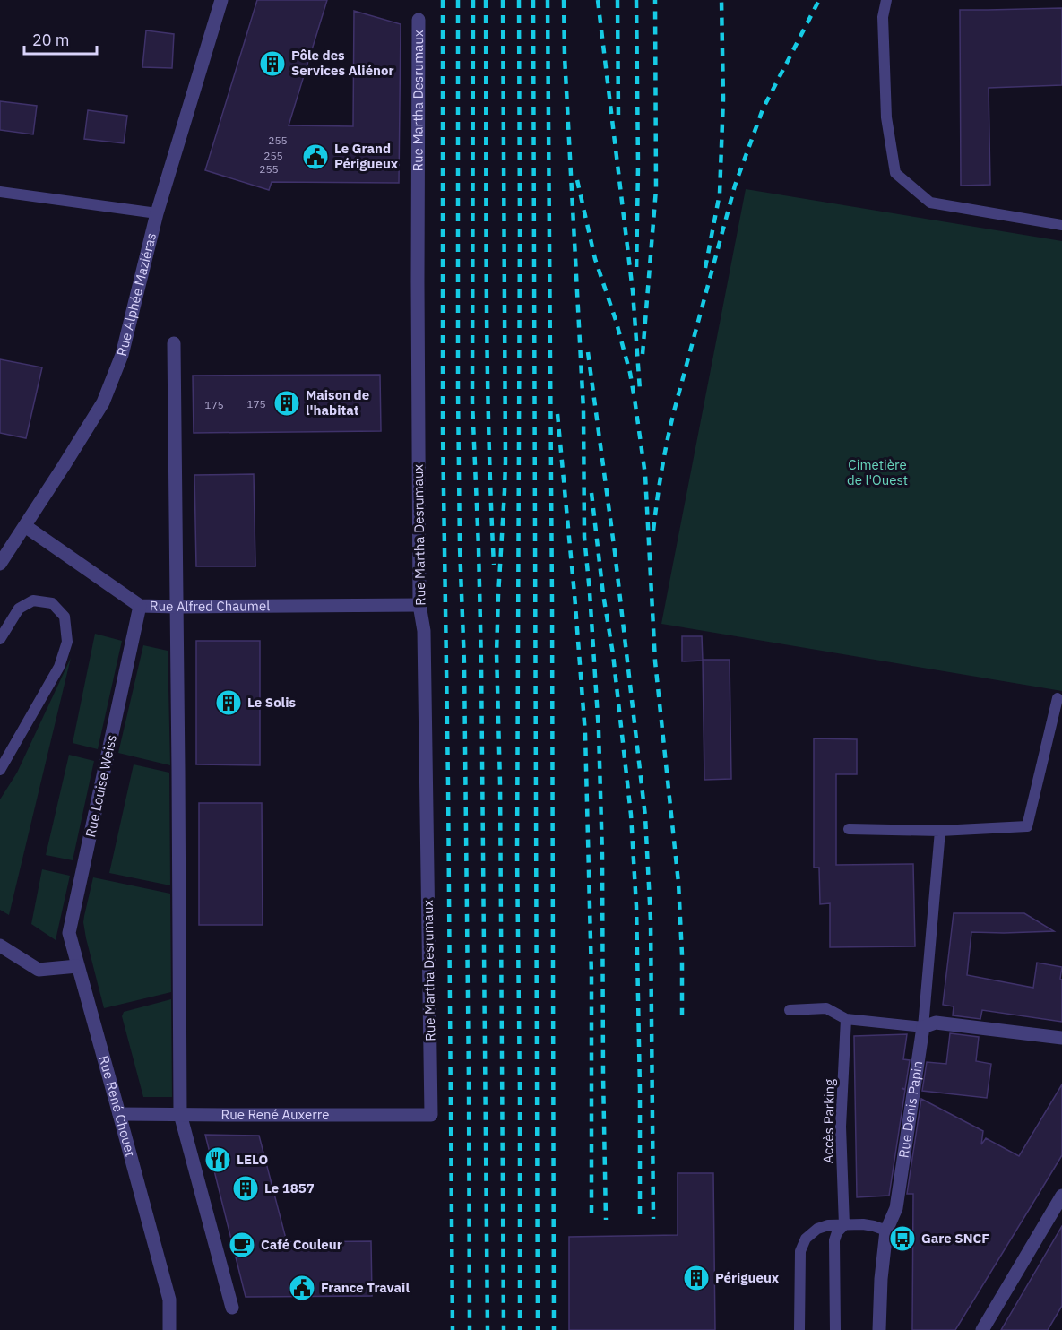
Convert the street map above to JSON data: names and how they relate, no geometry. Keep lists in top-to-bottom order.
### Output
{
  "streets": {
    "street": [
      "Rue Martha Desrumaux",
      "Rue Alphée Maziéras",
      "Rue Alfred Chaumel",
      "Rue Louise Weiss",
      "Rue René Chouet",
      "Rue Denis Papin",
      "Rue René Auxerre"
    ],
    "lane": ["Accès Parking"]
  },
  "crossings": [
    ["Rue Martha Desrumaux", "Rue Alfred Chaumel"],
    ["Rue Martha Desrumaux", "Rue René Auxerre"],
    ["Rue Alphée Maziéras", "Rue Alfred Chaumel"],
    ["Rue Alfred Chaumel", "Rue Louise Weiss"],
    ["Rue Louise Weiss", "Rue René Chouet"],
    ["Rue René Chouet", "Rue René Auxerre"]
  ],
  "parks": ["Cimetière de l'Ouest"],
  "places": {
    "building": [
      "Pôle des Services Aliénor",
      "Maison de l'habitat",
      "Le Solis",
      "Le 1857",
      "Périgueux"
    ],
    "public building": ["Le Grand Périgueux", "France Travail"],
    "restaurant": ["LELO"],
    "bus stop": ["Gare SNCF"],
    "cafe": ["Café Couleur"]
  },
  "house_numbers": [
    "255",
    "255",
    "255",
    "175",
    "175"
  ],
  "scale_bar": "20 m"
}
